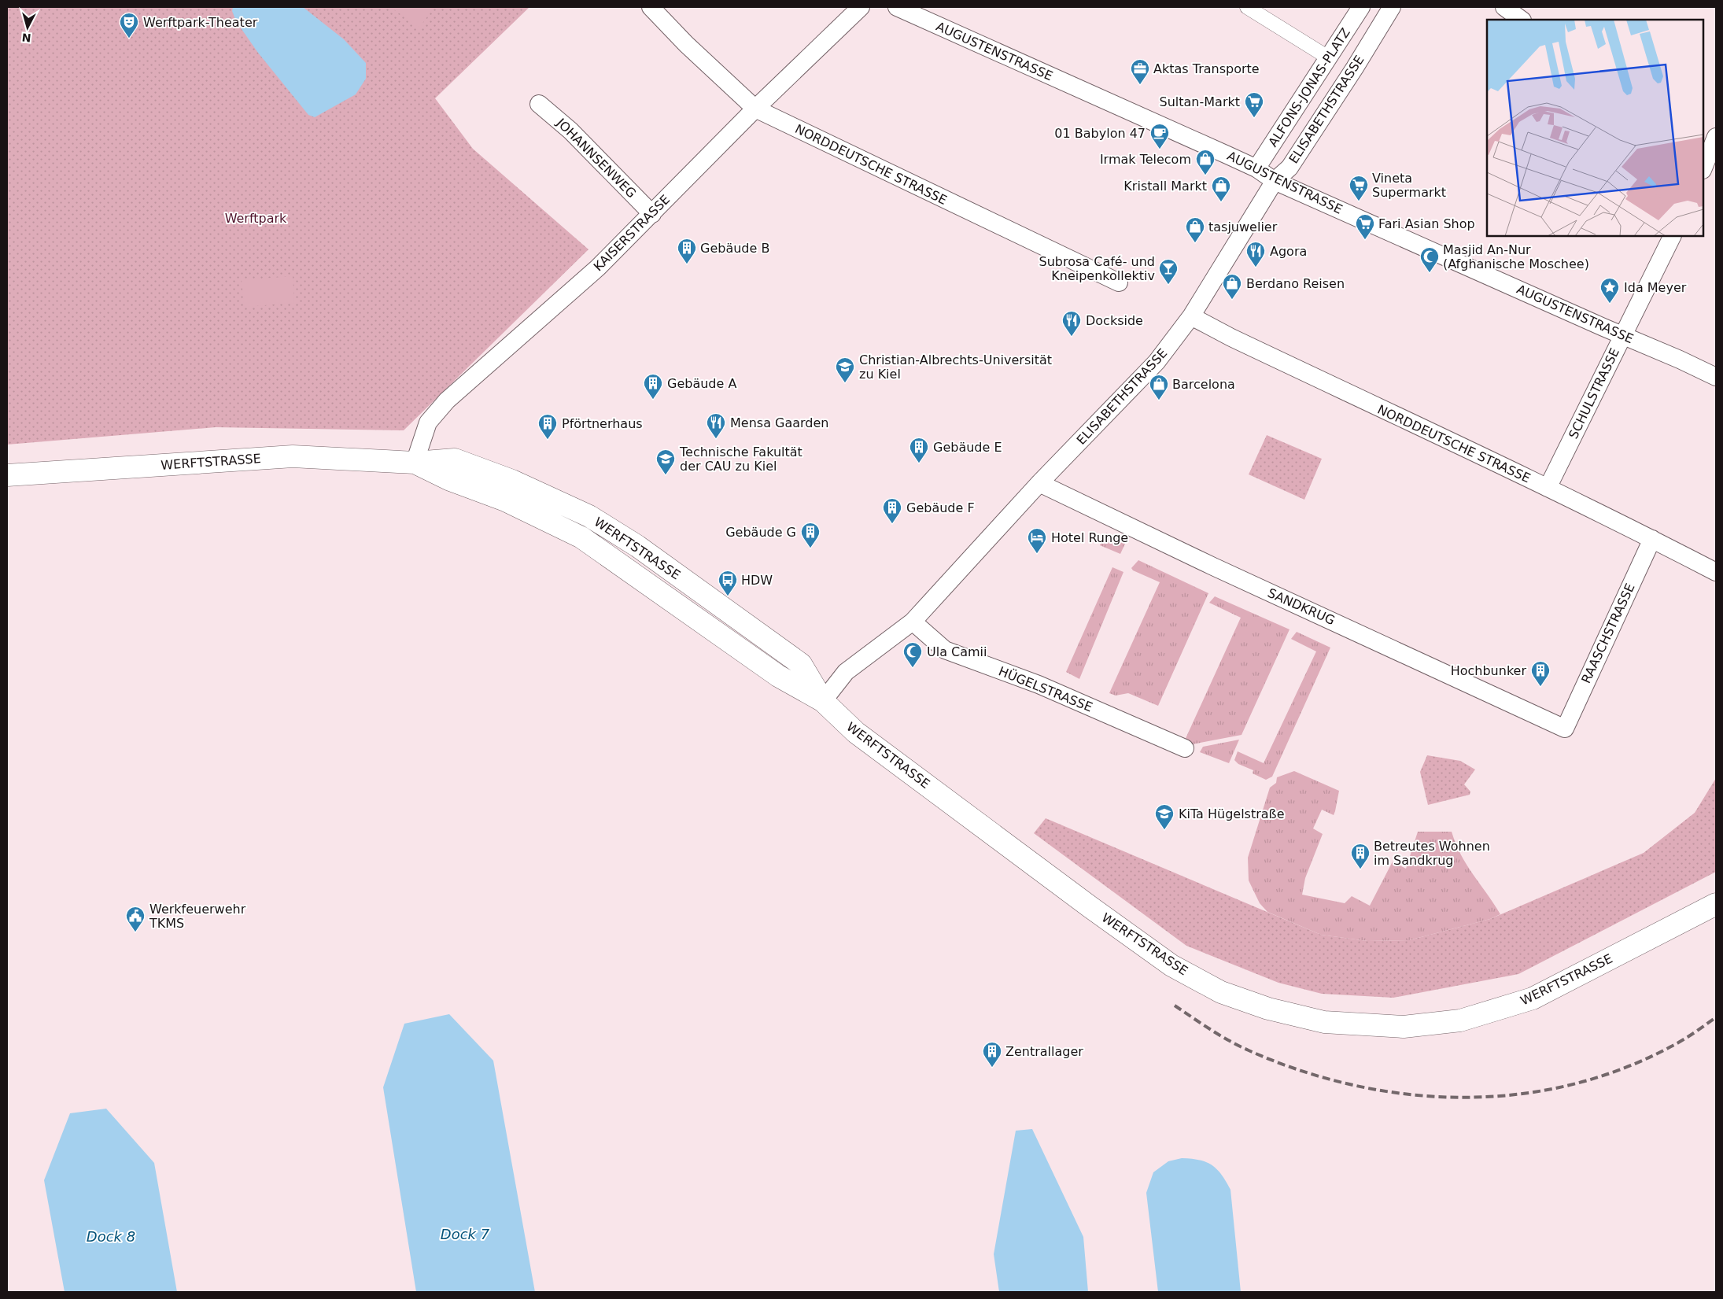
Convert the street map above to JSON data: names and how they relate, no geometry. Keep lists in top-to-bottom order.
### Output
{
  "streets": {
    "main road": ["WERFTSTRASSE"],
    "street": [
      "AUGUSTENSTRASSE",
      "ALFONS-JONAS-PLATZ",
      "ELISABETHSTRASSE",
      "JOHANNSENWEG",
      "NORDDEUTSCHE STRASSE",
      "KAISERSTRASSE",
      "SCHULSTRASSE",
      "SANDKRUG",
      "RAASCHSTRASSE",
      "HÜGELSTRASSE"
    ]
  },
  "crossings": [
    ["AUGUSTENSTRASSE", "ALFONS-JONAS-PLATZ"],
    ["AUGUSTENSTRASSE", "ELISABETHSTRASSE"],
    ["AUGUSTENSTRASSE", "SCHULSTRASSE"],
    ["ELISABETHSTRASSE", "NORDDEUTSCHE STRASSE"],
    ["ELISABETHSTRASSE", "WERFTSTRASSE"],
    ["ELISABETHSTRASSE", "SANDKRUG"],
    ["ELISABETHSTRASSE", "HÜGELSTRASSE"],
    ["JOHANNSENWEG", "KAISERSTRASSE"],
    ["NORDDEUTSCHE STRASSE", "KAISERSTRASSE"],
    ["NORDDEUTSCHE STRASSE", "SCHULSTRASSE"],
    ["NORDDEUTSCHE STRASSE", "RAASCHSTRASSE"],
    ["KAISERSTRASSE", "WERFTSTRASSE"],
    ["SANDKRUG", "RAASCHSTRASSE"]
  ],
  "water": ["Dock 7", "Dock 8"],
  "parks": ["Werftpark"],
  "places": {
    "theatre": ["Werftpark-Theater"],
    "office": ["Aktas Transporte"],
    "supermarket": ["Sultan-Markt", "Vineta Supermarkt", "Fari Asian Shop"],
    "cafe": ["01 Babylon 47"],
    "shop": [
      "Irmak Telecom",
      "Kristall Markt",
      "tasjuwelier",
      "Berdano Reisen",
      "Barcelona"
    ],
    "building": [
      "Gebäude B",
      "Gebäude A",
      "Pförtnerhaus",
      "Gebäude E",
      "Gebäude F",
      "Gebäude G",
      "Hochbunker",
      "Betreutes Wohnen im Sandkrug",
      "Zentrallager"
    ],
    "restaurant": ["Agora", "Dockside", "Mensa Gaarden"],
    "mosque": ["Masjid An-Nur (Afghanische Moschee)", "Ula Camii"],
    "bar": ["Subrosa Café- und Kneipenkollektiv"],
    "place": ["Ida Meyer"],
    "school or university": ["Christian-Albrechts-Universität zu Kiel", "Technische Fakultät der CAU zu Kiel", "KiTa Hügelstraße"],
    "hotel": ["Hotel Runge"],
    "bus stop": ["HDW"],
    "public building": ["Werkfeuerwehr TKMS"]
  },
  "north": "bottom"
}
